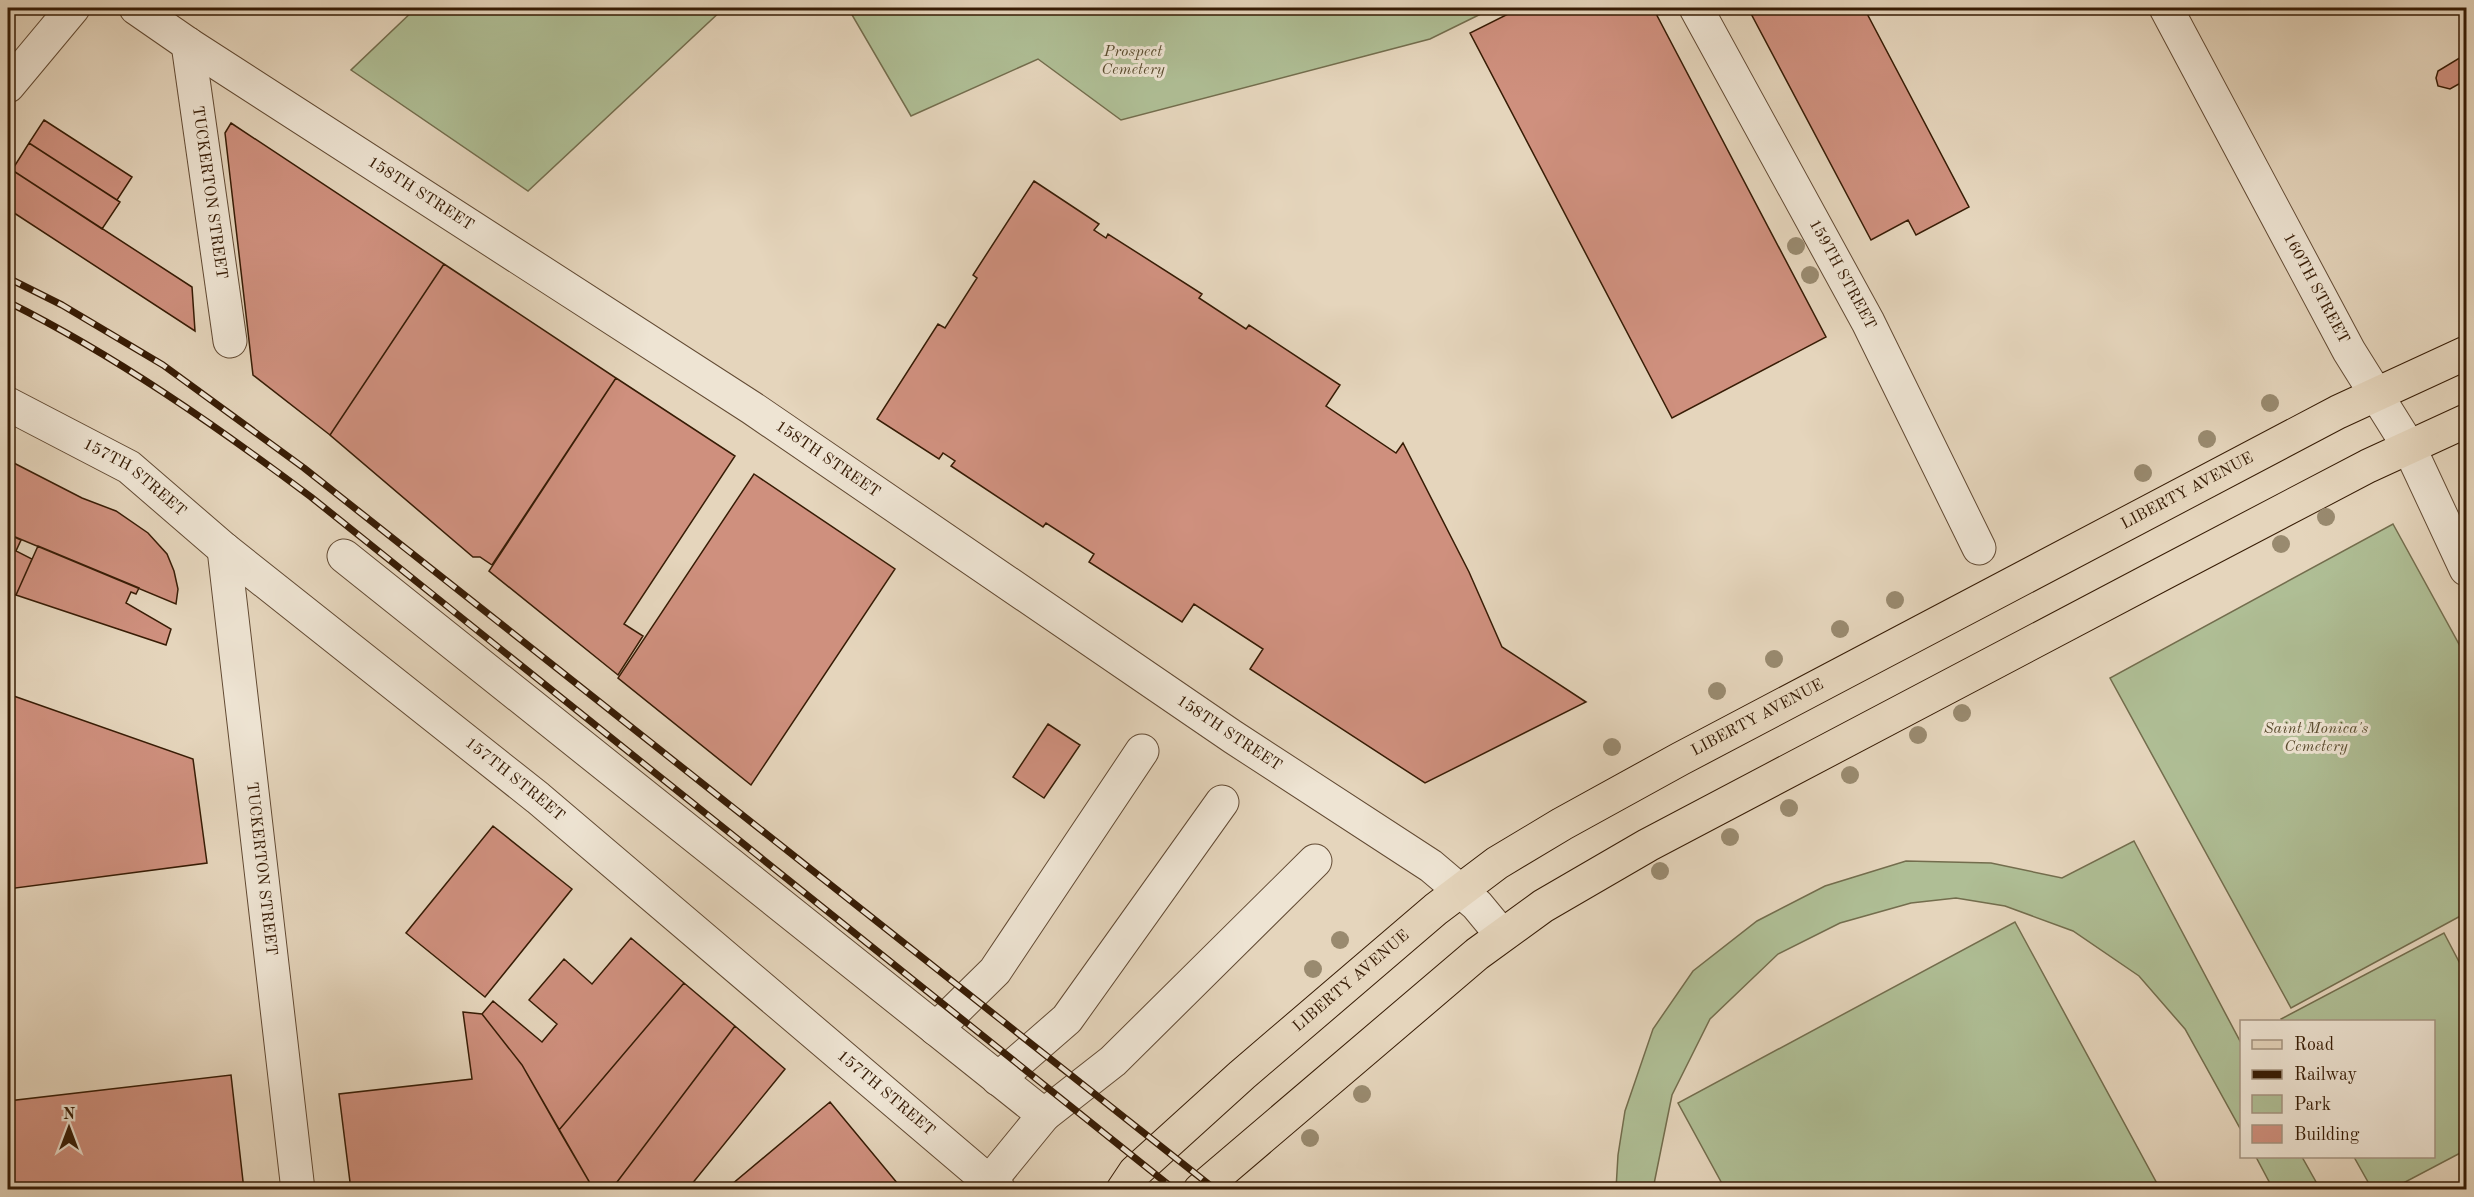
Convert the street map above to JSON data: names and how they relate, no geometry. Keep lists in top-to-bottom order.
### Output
{
  "streets": {
    "main road": ["LIBERTY AVENUE"],
    "street": [
      "TUCKERTON STREET",
      "158TH STREET",
      "159TH STREET",
      "160TH STREET",
      "157TH STREET"
    ]
  },
  "crossings": [
    ["TUCKERTON STREET", "158TH STREET"],
    ["TUCKERTON STREET", "157TH STREET"],
    ["158TH STREET", "LIBERTY AVENUE"],
    ["160TH STREET", "LIBERTY AVENUE"]
  ],
  "parks": ["Prospect Cemetery", "Saint Monica's Cemetery"],
  "legend": [
    "Road",
    "Railway",
    "Park",
    "Building"
  ],
  "north": "top"
}
